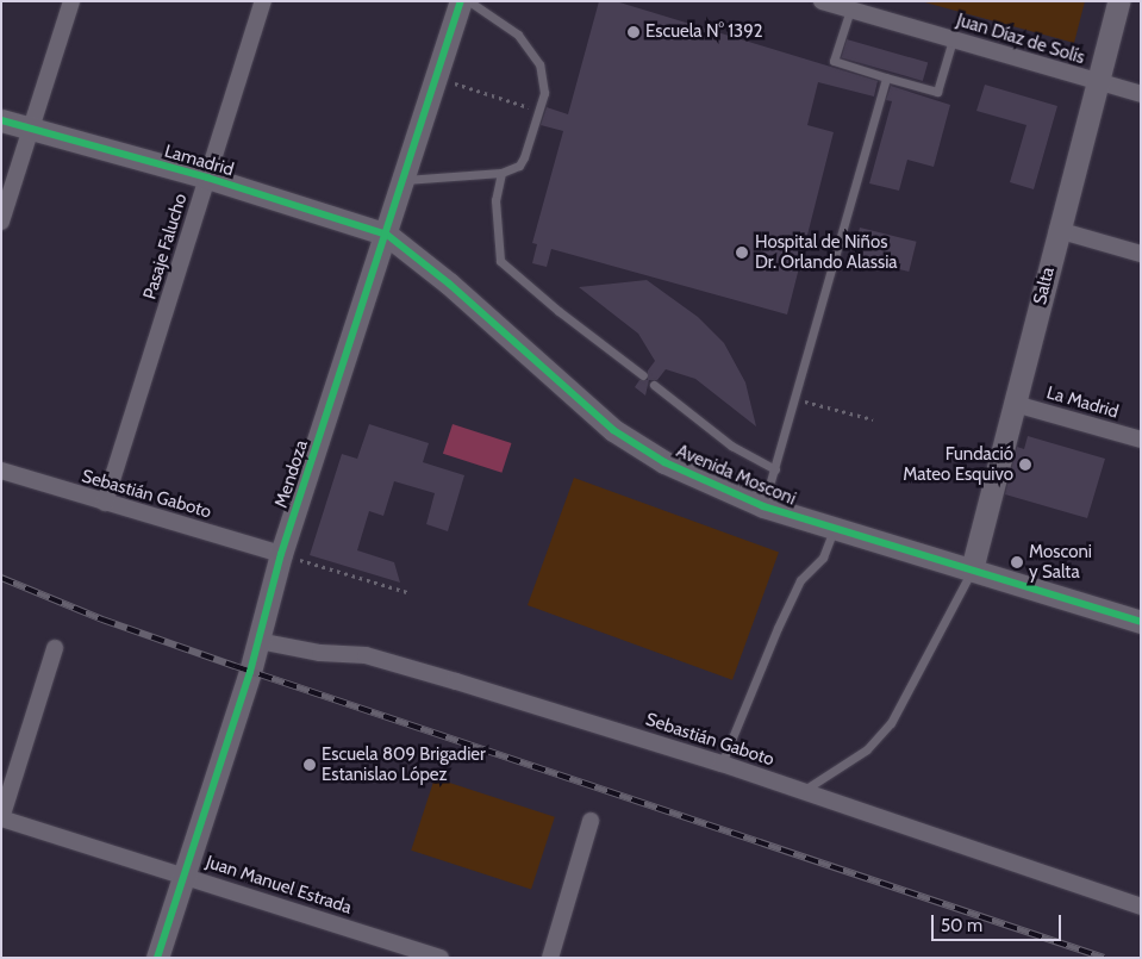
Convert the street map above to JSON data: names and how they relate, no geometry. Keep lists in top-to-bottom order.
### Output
{
  "streets": {
    "street": [
      "Juan Díaz de Solís",
      "Lamadrid",
      "Pasaje Falucho",
      "Salta",
      "La Madrid",
      "Mendoza",
      "Avenida Mosconi",
      "Sebastián Gaboto",
      "Juan Manuel Estrada"
    ]
  },
  "crossings": [
    ["Juan Díaz de Solís", "Salta"],
    ["Lamadrid", "Pasaje Falucho"],
    ["Lamadrid", "Mendoza"],
    ["Lamadrid", "Avenida Mosconi"],
    ["Pasaje Falucho", "Sebastián Gaboto"],
    ["Salta", "La Madrid"],
    ["Salta", "Avenida Mosconi"],
    ["Mendoza", "Avenida Mosconi"],
    ["Mendoza", "Sebastián Gaboto"],
    ["Mendoza", "Juan Manuel Estrada"]
  ],
  "places": [
    "Escuela N° 1392",
    "Hospital de Niños Dr. Orlando Alassia",
    "Fundació Mateo Esquivo",
    "Mosconi y Salta",
    "Escuela 809 Brigadier Estanislao López"
  ],
  "scale_bar": "50 m"
}
